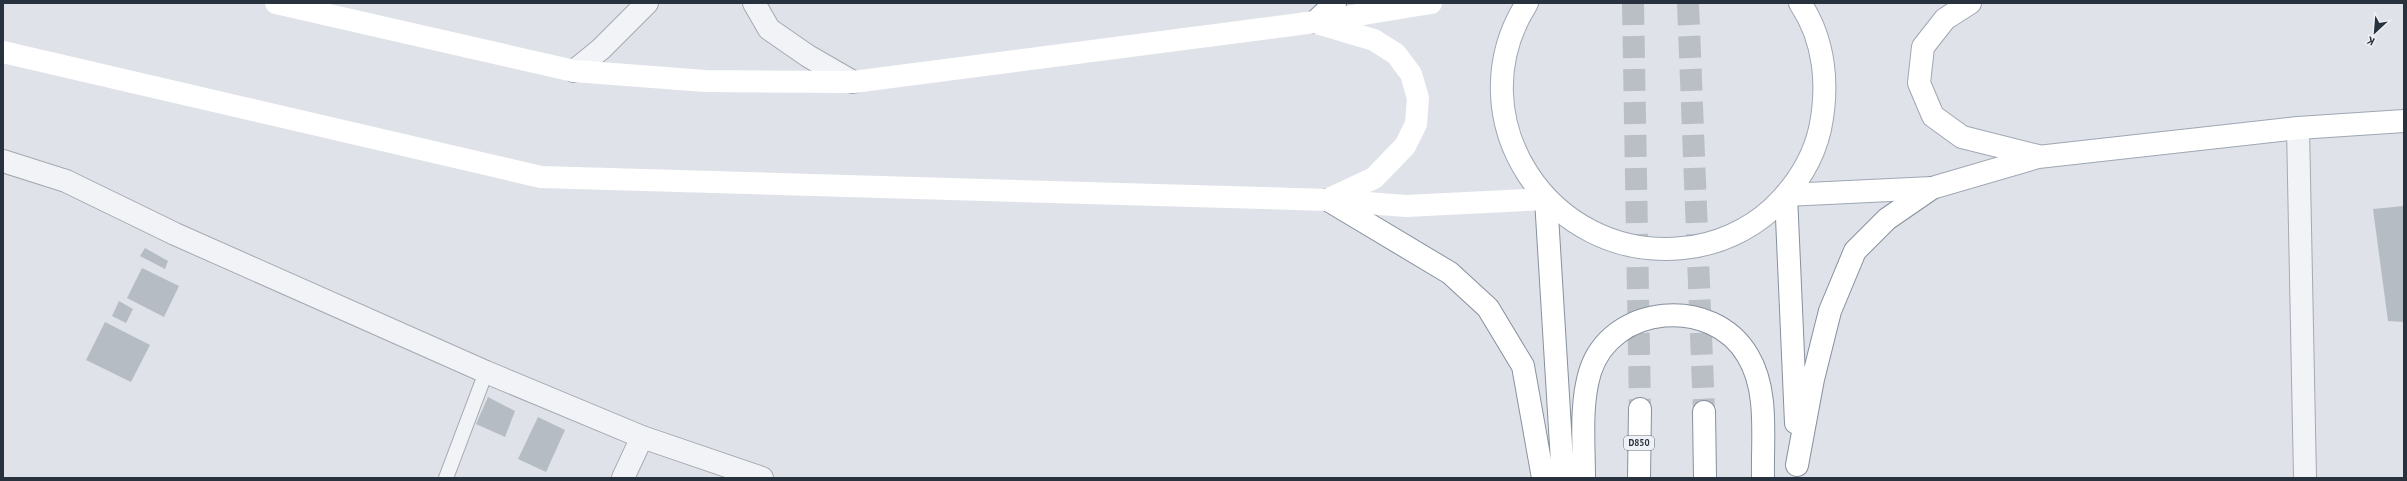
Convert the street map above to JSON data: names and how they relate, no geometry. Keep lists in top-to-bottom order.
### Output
{
  "streets": {
    "main road": ["D850"]
  },
  "north": "bottom left"
}
